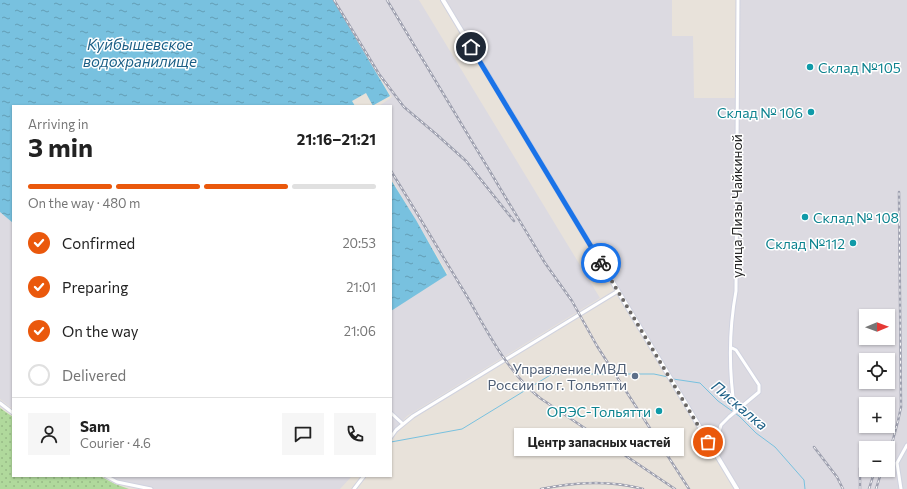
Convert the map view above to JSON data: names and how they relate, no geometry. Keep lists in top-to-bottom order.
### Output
{
  "streets": {
    "street": ["улица Лизы Чайкиной"]
  },
  "water": ["Куйбышевское водохранилище", "Пискалка"],
  "places": [
    "Склад №105",
    "Склад № 106",
    "Склад № 108",
    "Склад №112",
    "Управление МВД России по г. Тольятти",
    "ОРЭС-Тольятти",
    "Центр запасных частей"
  ],
  "north": "right",
  "page": {
    "heading": ["3 min", "Arriving in", "21:16–21:21"],
    "panel": ["Sam", "Courier · 4.6"],
    "bar": "On the way · 480 m",
    "list": [
      ["Confirmed", "20:53"],
      ["Preparing", "21:01"],
      ["On the way", "21:06"],
      "Delivered"
    ],
    "map_buttons": ["+", "−"],
    "bubble": "Центр запасных частей"
  }
}
